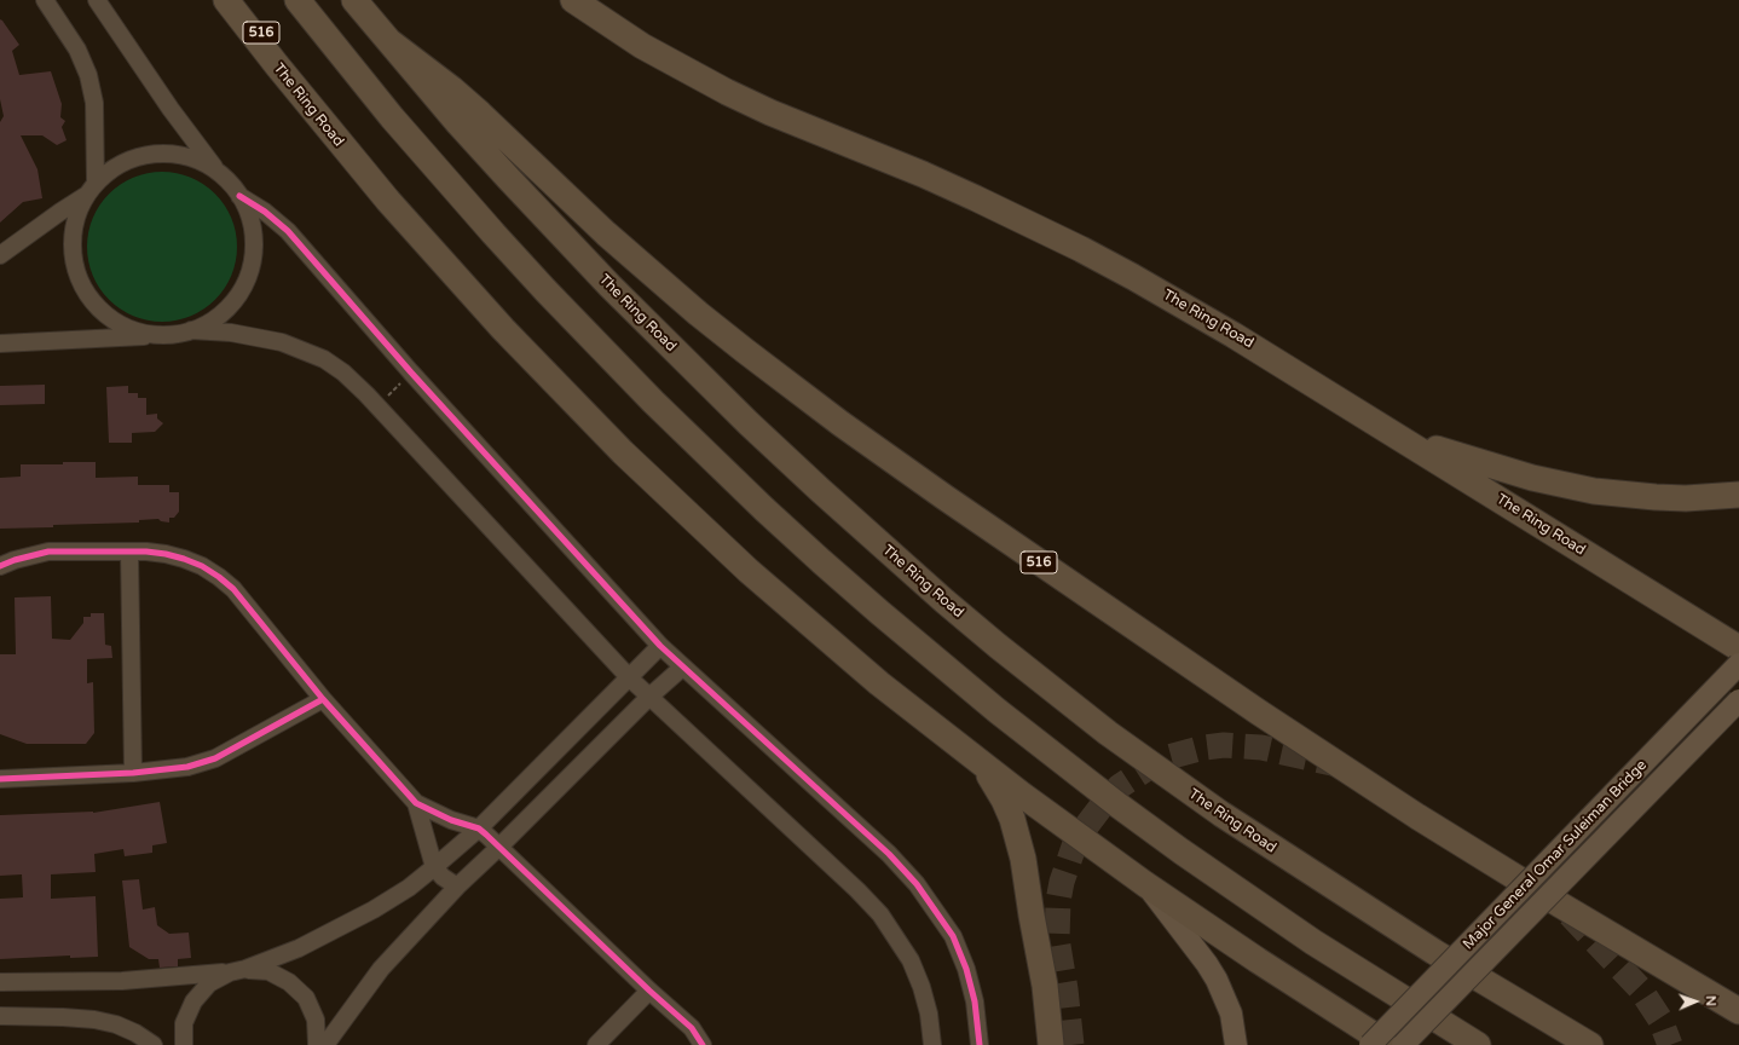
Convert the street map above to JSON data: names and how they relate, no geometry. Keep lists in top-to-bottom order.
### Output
{
  "streets": {
    "highway": ["516", "The Ring Road"],
    "main road": ["Major General Omar Suleiman Bridge"]
  },
  "crossings": [
    ["516", "The Ring Road"]
  ],
  "north": "right"
}
